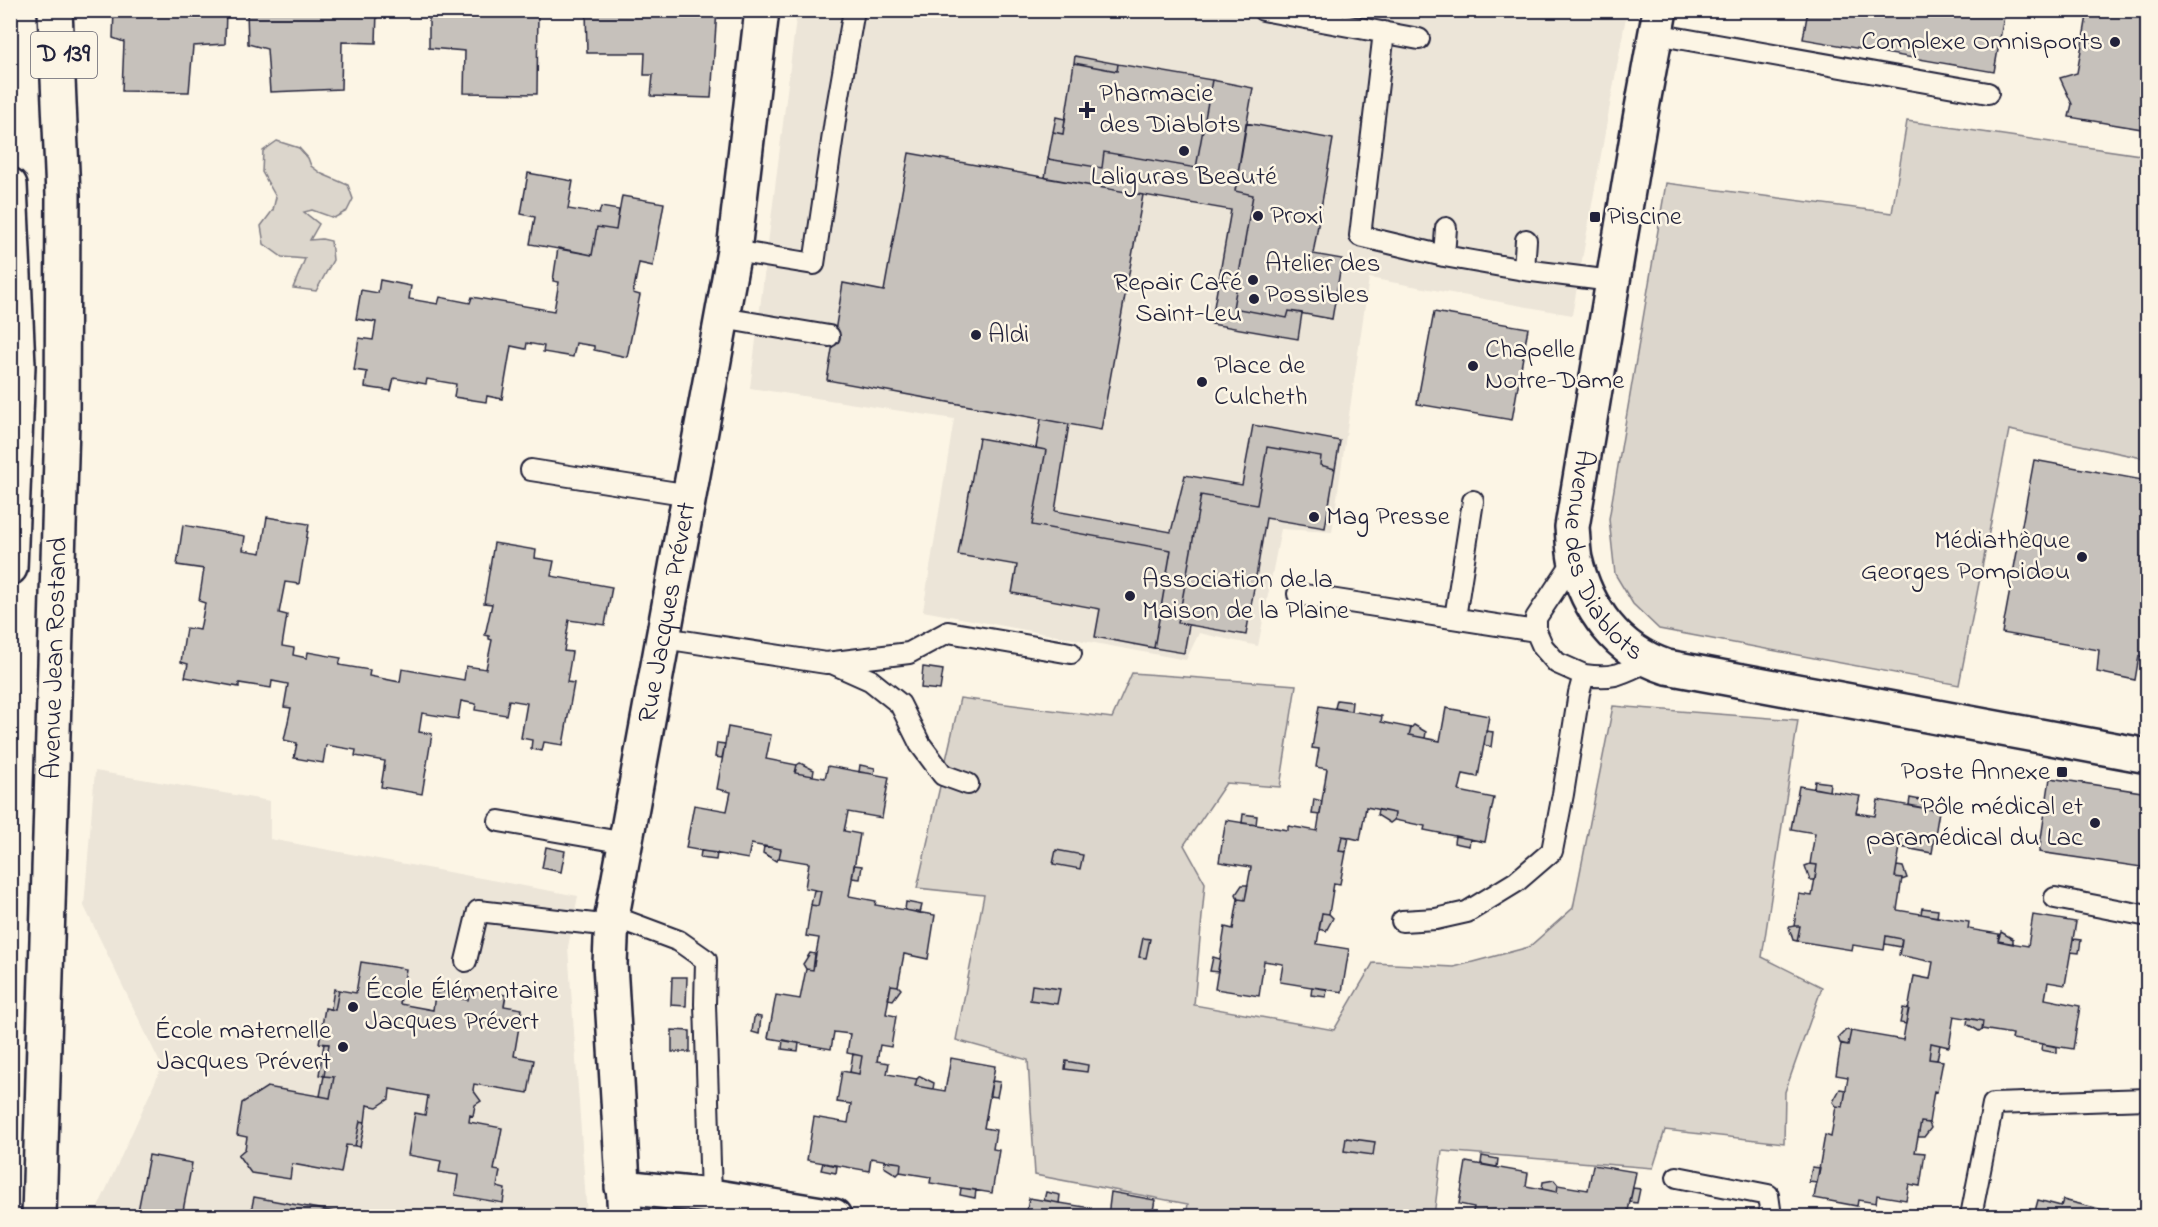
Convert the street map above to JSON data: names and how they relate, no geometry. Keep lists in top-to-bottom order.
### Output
{
  "streets": {
    "street": [
      "D 139",
      "Avenue des Diablots",
      "Rue Jacques Prévert",
      "Avenue Jean Rostand"
    ]
  },
  "places": {
    "other": [
      "Complexe Omnisports",
      "Laliguras Beauté",
      "Proxi",
      "Atelier des Possibles",
      "Repair Café Saint-Leu",
      "Aldi",
      "Chapelle Notre-Dame",
      "Place de Culcheth",
      "Mag Presse",
      "Médiathèque Georges Pompidou",
      "Association de la Maison de la Plaine",
      "Pôle médical et paramédical du Lac",
      "École Élémentaire Jacques Prévert",
      "École maternelle Jacques Prévert"
    ],
    "health": ["Pharmacie des Diablots"],
    "transit": ["Piscine", "Poste Annexe"]
  }
}
